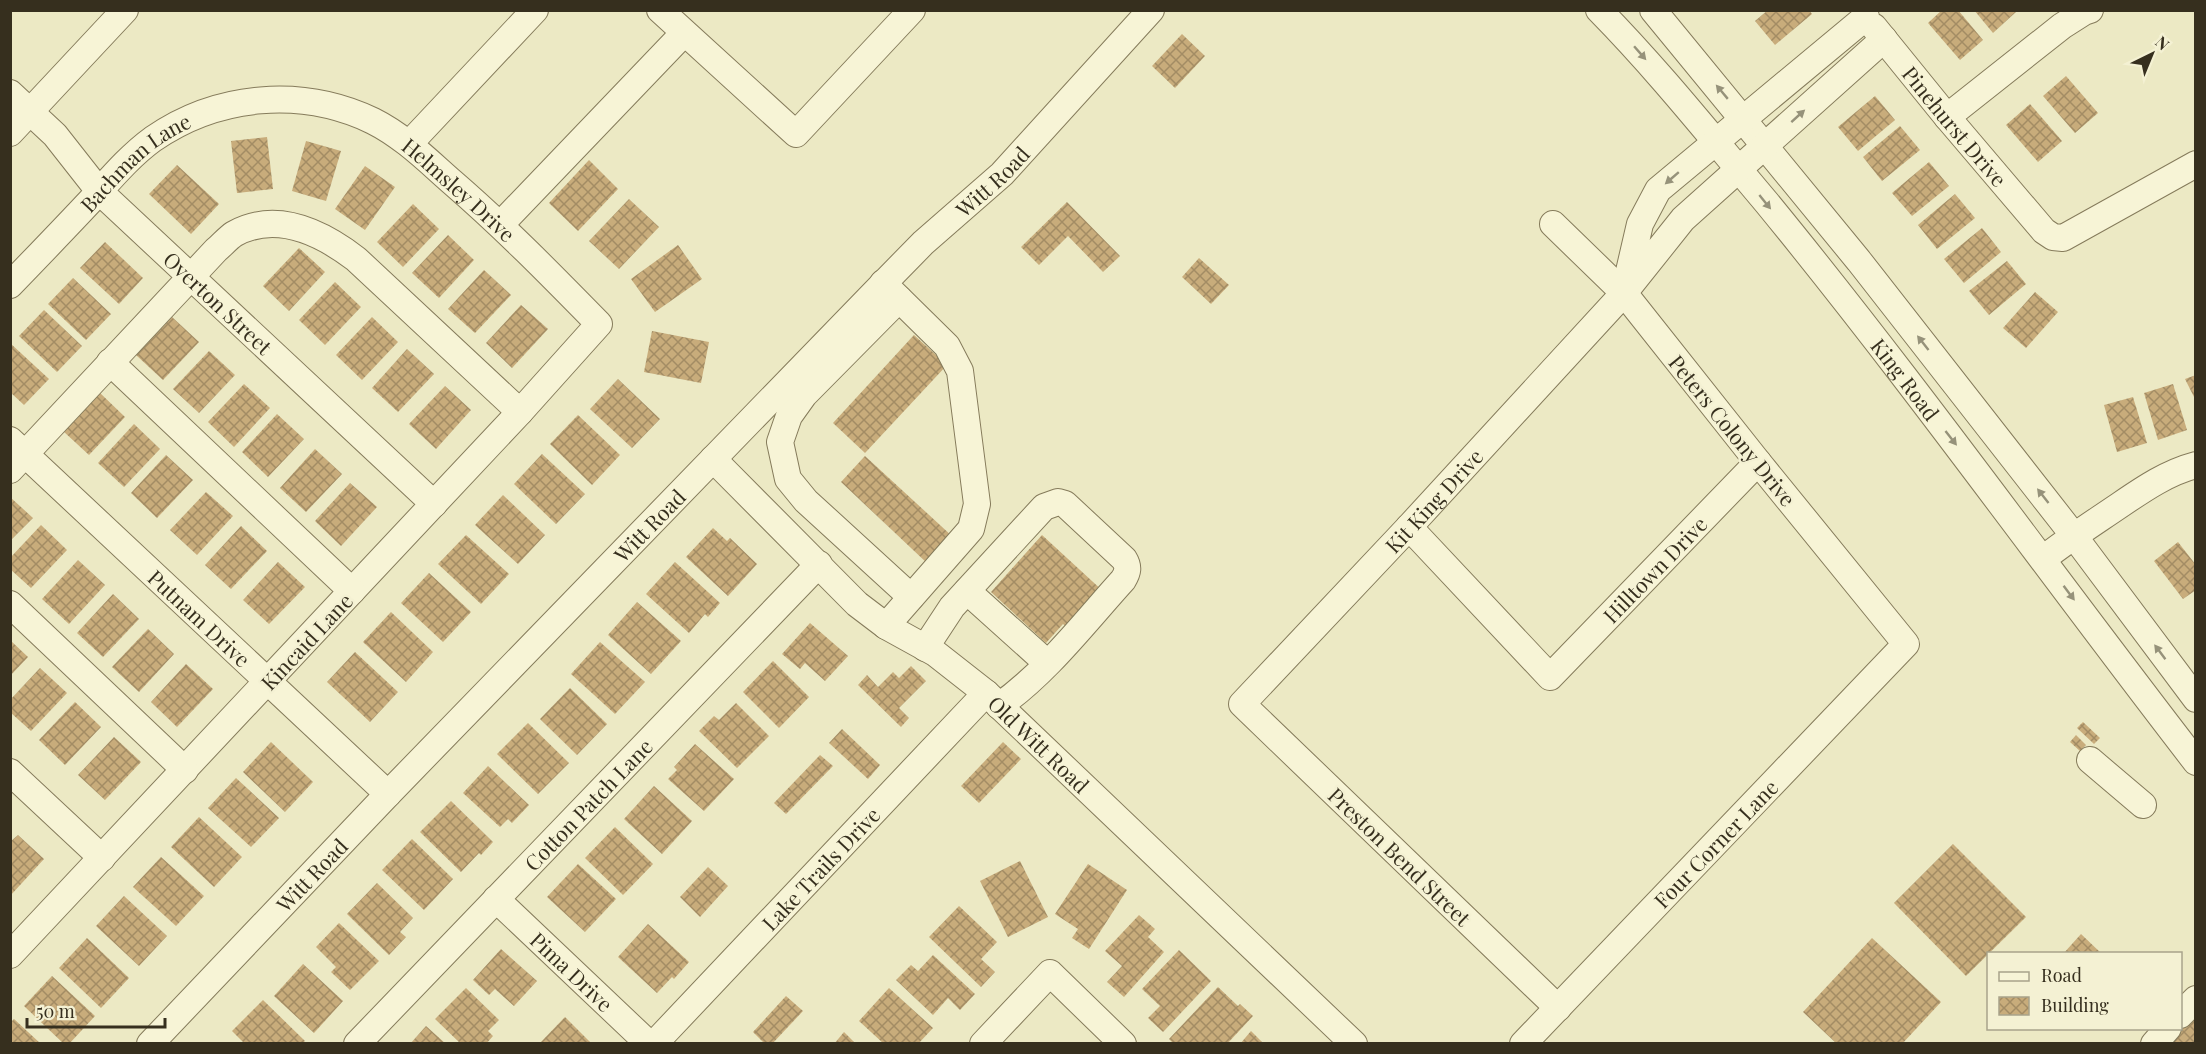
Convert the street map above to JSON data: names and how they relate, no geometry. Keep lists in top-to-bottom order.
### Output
{
  "streets": {
    "street": [
      "Pinehurst Drive",
      "Bachman Lane",
      "Witt Road",
      "Helmsley Drive",
      "Overton Street",
      "King Road",
      "Peters Colony Drive",
      "Kit King Drive",
      "Hilltown Drive",
      "Putnam Drive",
      "Kincaid Lane",
      "Old Witt Road",
      "Cotton Patch Lane",
      "Four Corner Lane",
      "Preston Bend Street",
      "Lake Trails Drive",
      "Pima Drive"
    ]
  },
  "crossings": [
    ["Pinehurst Drive", "Kit King Drive"],
    ["Bachman Lane", "Helmsley Drive"],
    ["Bachman Lane", "Overton Street"],
    ["Witt Road", "Putnam Drive"],
    ["Witt Road", "Old Witt Road"],
    ["Helmsley Drive", "Kincaid Lane"],
    ["Overton Street", "Kincaid Lane"],
    ["King Road", "Kit King Drive"],
    ["Peters Colony Drive", "Kit King Drive"],
    ["Peters Colony Drive", "Hilltown Drive"],
    ["Peters Colony Drive", "Four Corner Lane"],
    ["Kit King Drive", "Hilltown Drive"],
    ["Kit King Drive", "Preston Bend Street"],
    ["Putnam Drive", "Kincaid Lane"],
    ["Old Witt Road", "Cotton Patch Lane"],
    ["Old Witt Road", "Lake Trails Drive"],
    ["Cotton Patch Lane", "Pima Drive"],
    ["Four Corner Lane", "Preston Bend Street"]
  ],
  "legend": ["Road", "Building"],
  "scale_bar": "50 m",
  "north": "top right"
}
